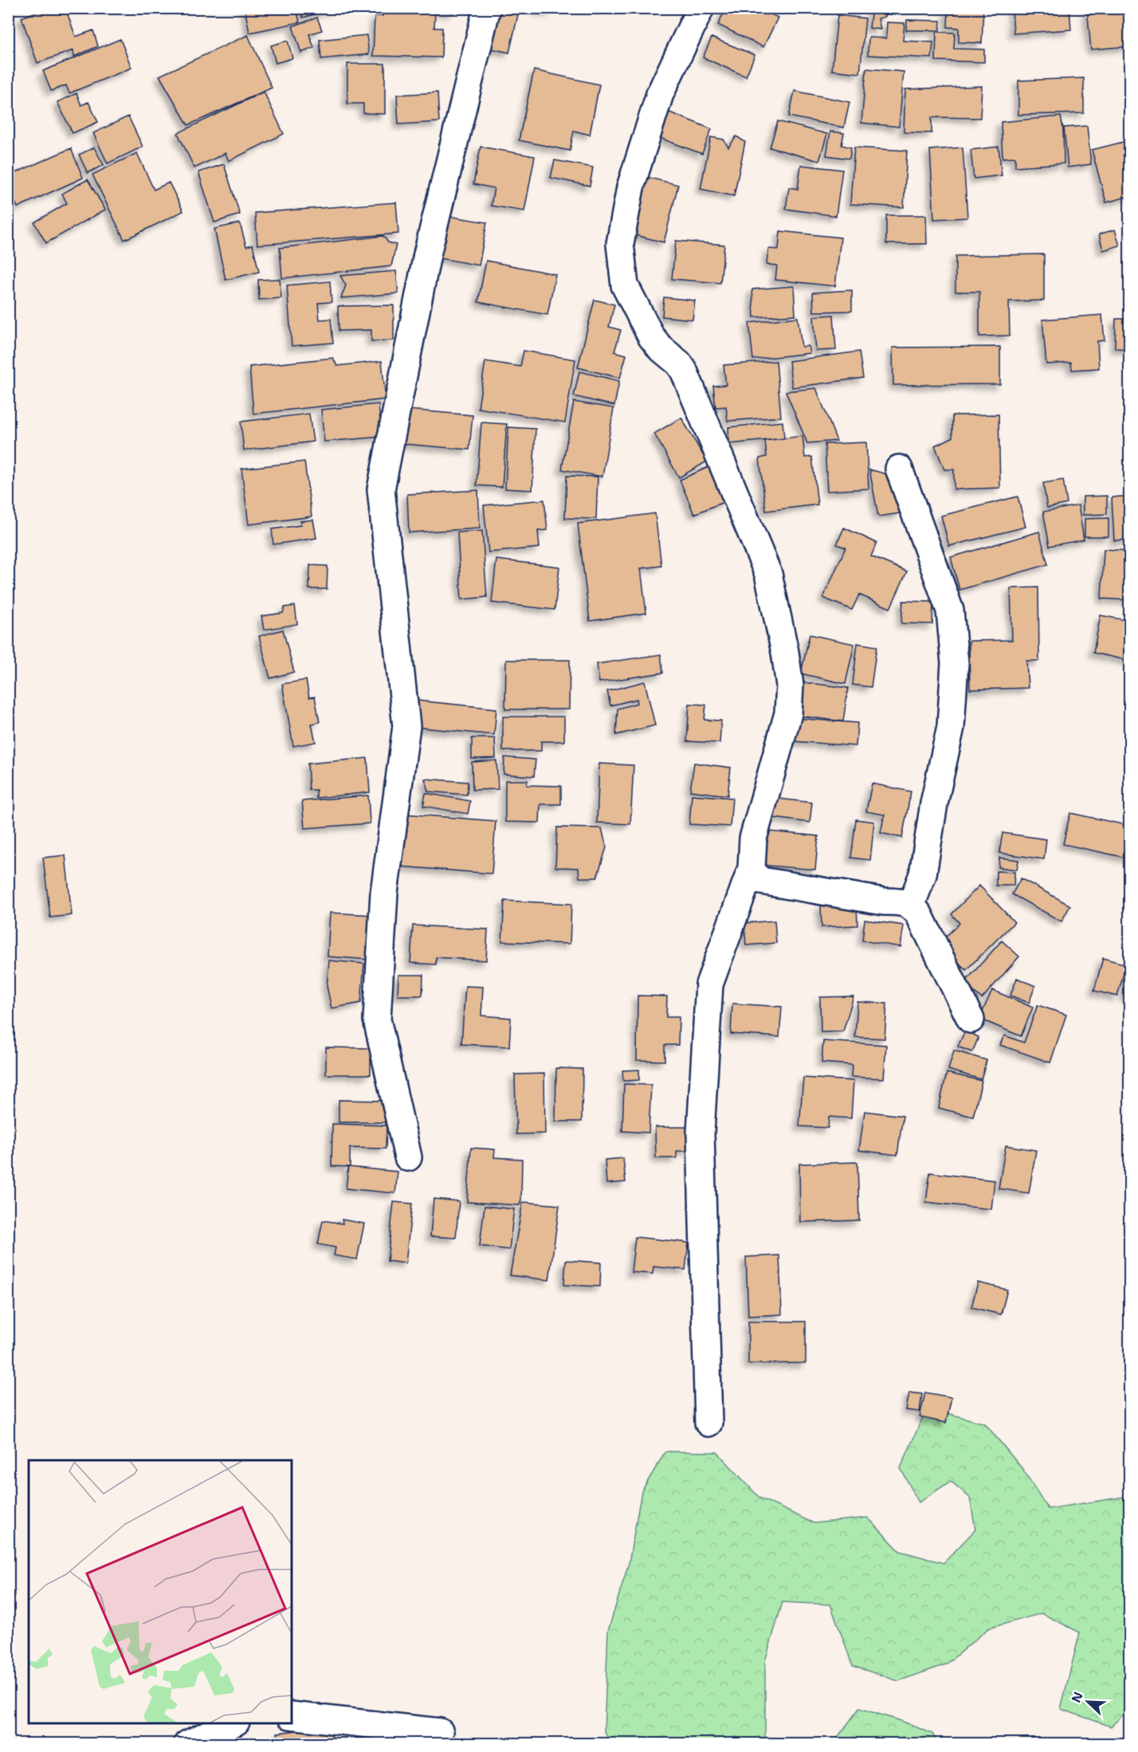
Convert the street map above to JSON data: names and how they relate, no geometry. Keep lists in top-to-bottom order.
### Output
{
  "north": "top left"
}
